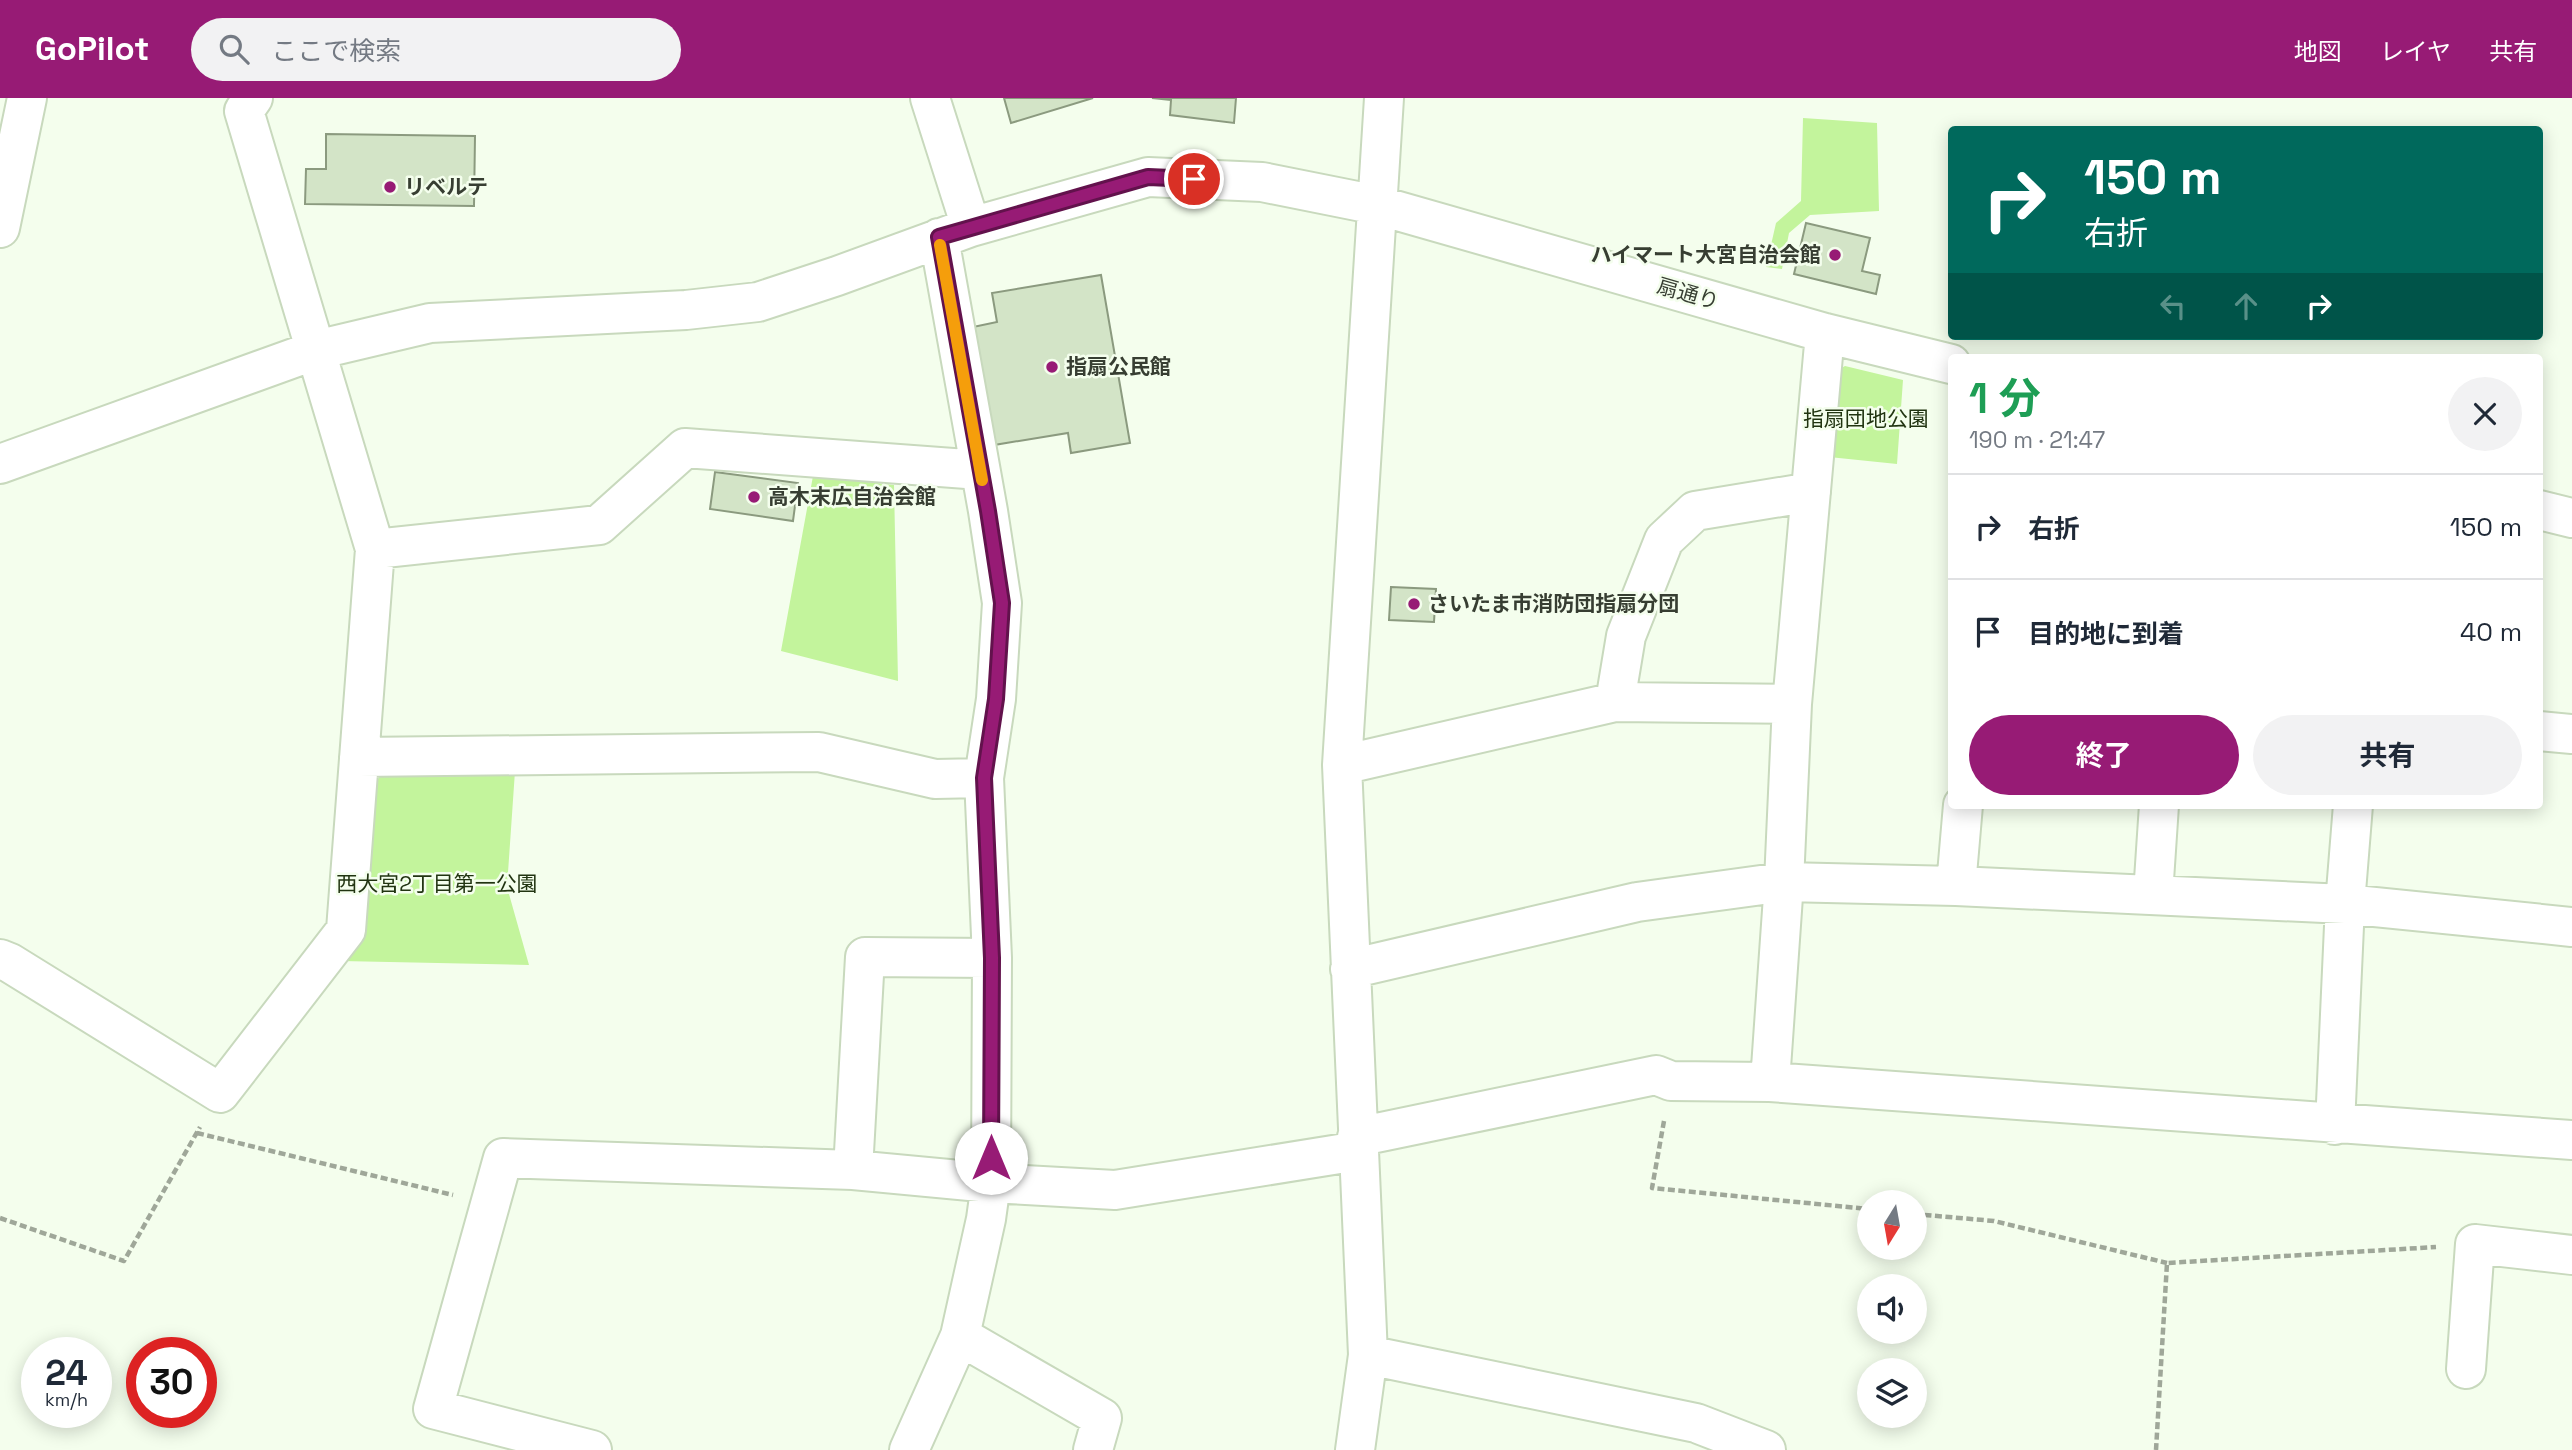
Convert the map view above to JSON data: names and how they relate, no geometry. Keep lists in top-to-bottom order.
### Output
{
  "streets": {
    "street": ["扇通り"]
  },
  "parks": ["指扇団地公園", "西大宮2丁目第一公園"],
  "places": [
    "リベルテ",
    "ハイマート大宮自治会館",
    "指扇公民館",
    "高木末広自治会館",
    "さいたま市消防団指扇分団"
  ],
  "north": "bottom",
  "page": {
    "header": "GoPilot",
    "search": "ここで検索",
    "nav": ["地図", "レイヤ", "共有"],
    "turn": ["150 m", "右折"],
    "heading": ["1 分", "190 m · 21:47"],
    "list": [
      {
        "name": "右折",
        "value": "150 m"
      },
      {
        "name": "目的地に到着",
        "value": "40 m"
      }
    ],
    "buttons": ["終了", "共有"],
    "speed": "24 km/h",
    "limit": "30"
  }
}
